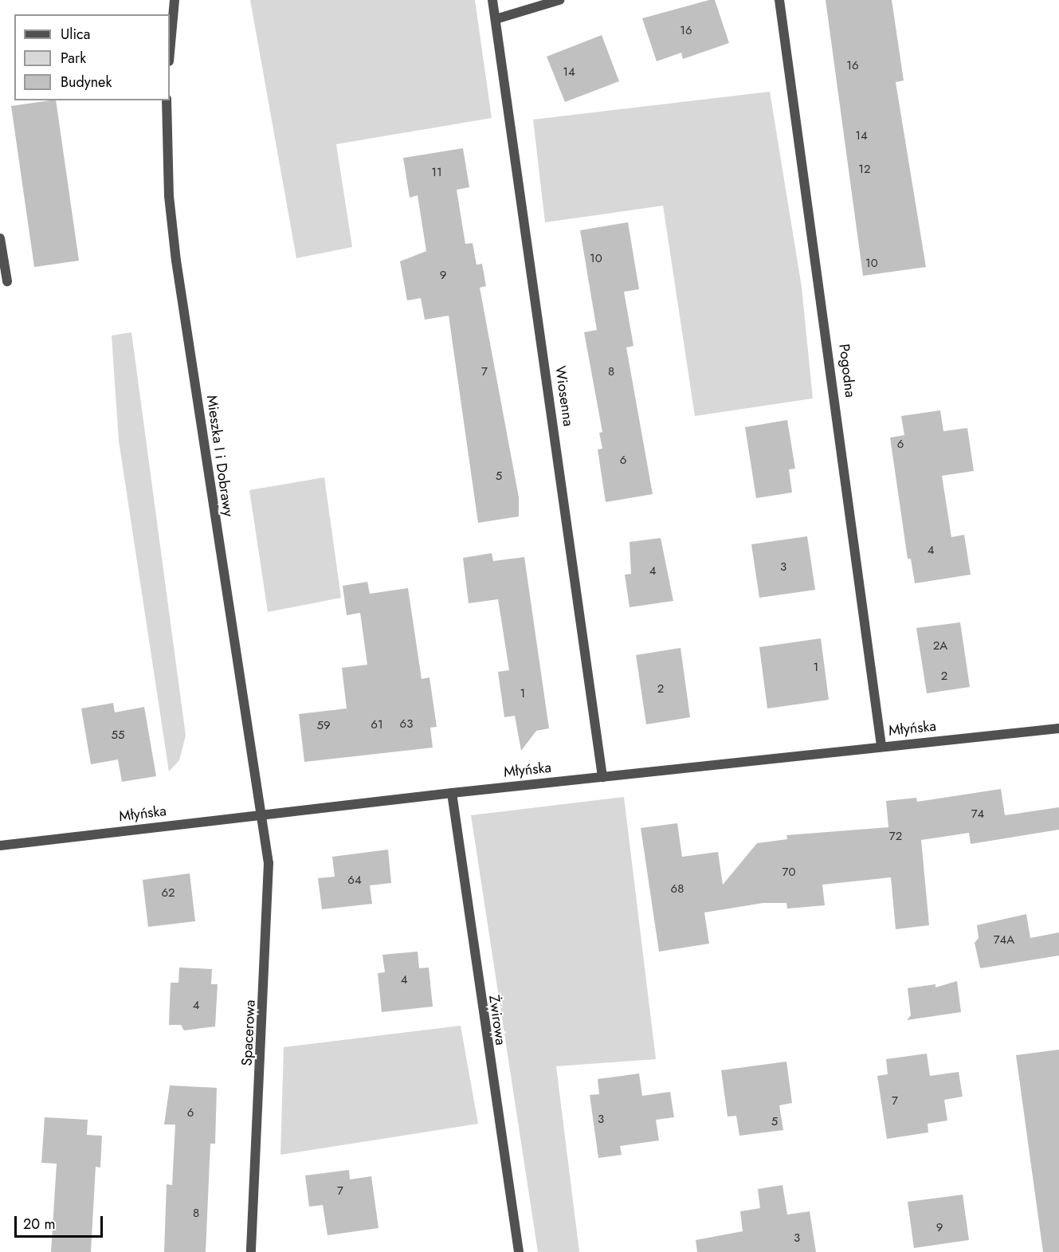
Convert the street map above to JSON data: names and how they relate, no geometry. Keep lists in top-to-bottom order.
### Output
{
  "streets": {
    "street": [
      "Pogodna",
      "Wiosenna",
      "Mieszka I i Dobrawy",
      "Młyńska",
      "Żwirowa",
      "Spacerowa"
    ]
  },
  "crossings": [
    ["Pogodna", "Młyńska"],
    ["Wiosenna", "Młyńska"],
    ["Mieszka I i Dobrawy", "Młyńska"],
    ["Mieszka I i Dobrawy", "Spacerowa"],
    ["Młyńska", "Żwirowa"],
    ["Młyńska", "Spacerowa"]
  ],
  "house_numbers": [
    "16",
    "16",
    "14",
    "14",
    "12",
    "11",
    "10",
    "10",
    "9",
    "7",
    "8",
    "6",
    "6",
    "5",
    "4",
    "3",
    "4",
    "2A",
    "1",
    "2",
    "2",
    "1",
    "63",
    "61",
    "59",
    "55",
    "74",
    "72",
    "70",
    "64",
    "68",
    "62",
    "74A",
    "4",
    "4",
    "7",
    "6",
    "3",
    "5",
    "7",
    "8",
    "9",
    "3"
  ],
  "legend": ["Ulica", "Park", "Budynek"],
  "scale_bar": "20 m"
}
